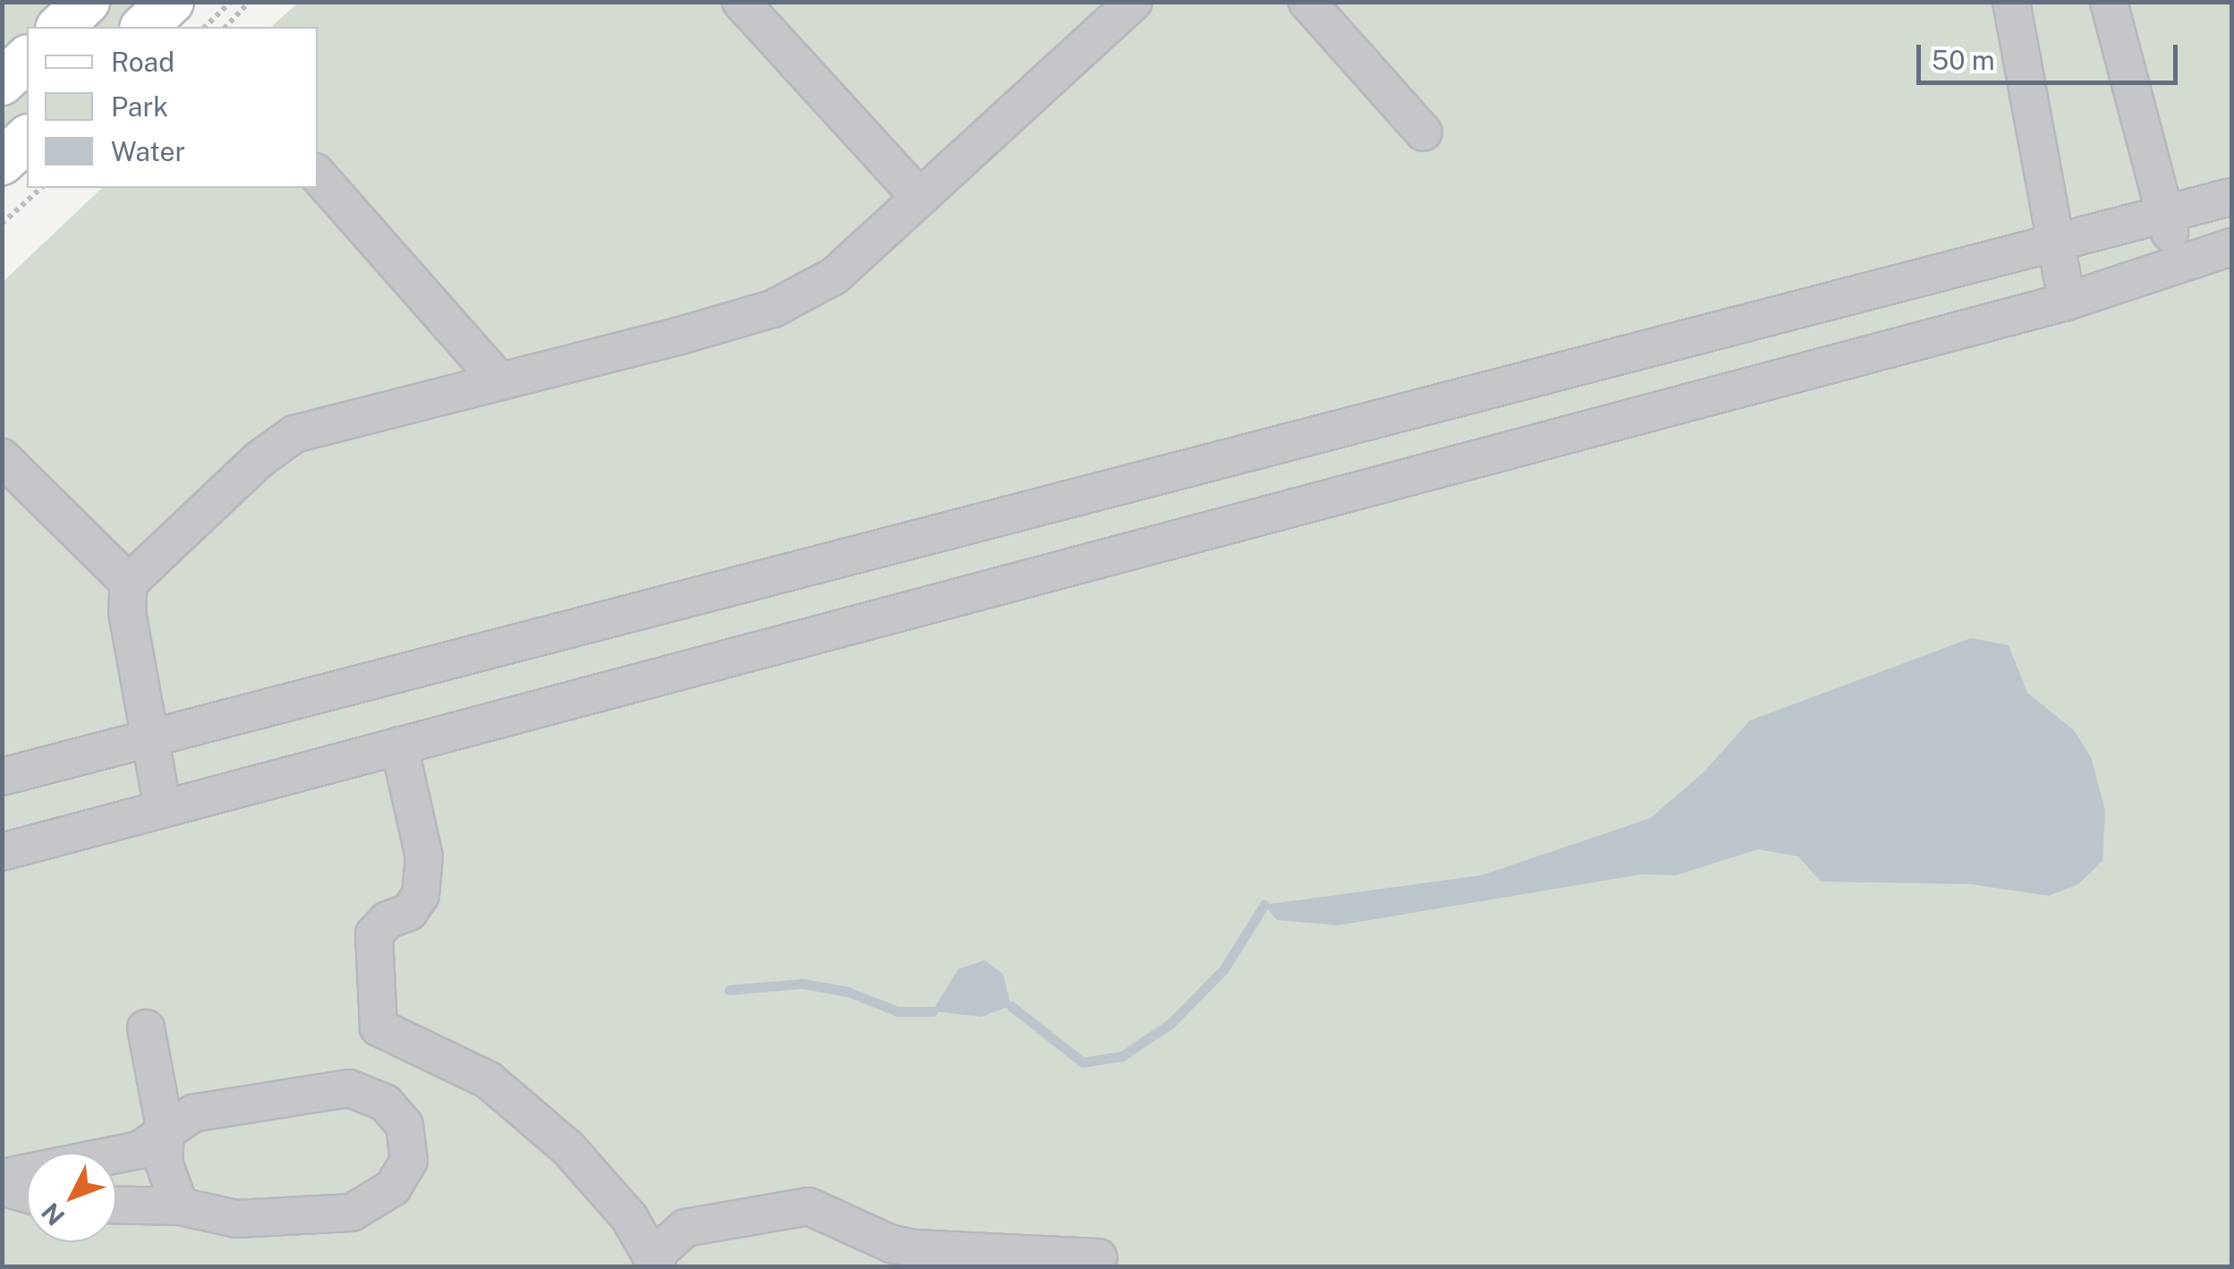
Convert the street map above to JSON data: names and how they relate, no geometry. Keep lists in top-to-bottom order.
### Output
{
  "legend": ["Road", "Park", "Water"],
  "scale_bar": "50 m",
  "north": "bottom left"
}
